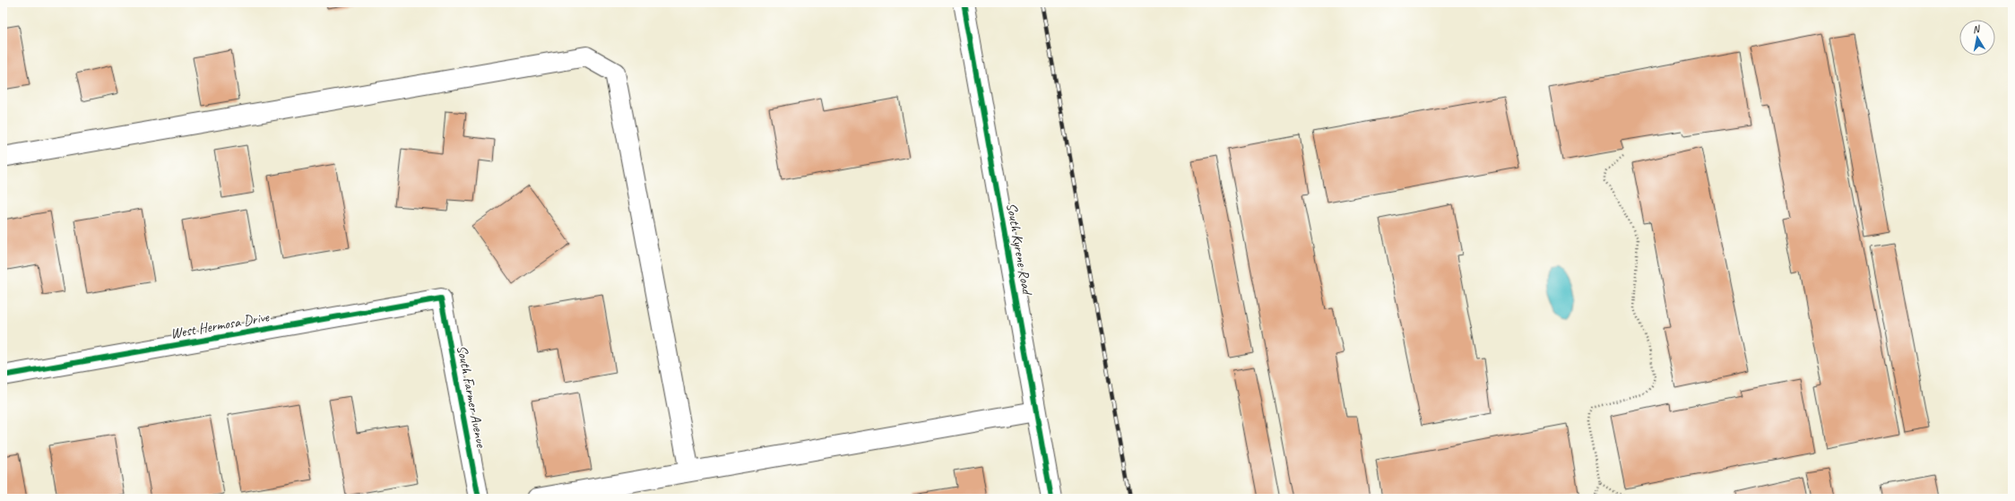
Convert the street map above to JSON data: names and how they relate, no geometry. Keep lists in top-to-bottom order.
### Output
{
  "streets": {
    "street": ["South Kyrene Road", "West Hermosa Drive", "South Farmer Avenue"]
  },
  "crossings": [
    ["West Hermosa Drive", "South Farmer Avenue"]
  ],
  "north": "top"
}
